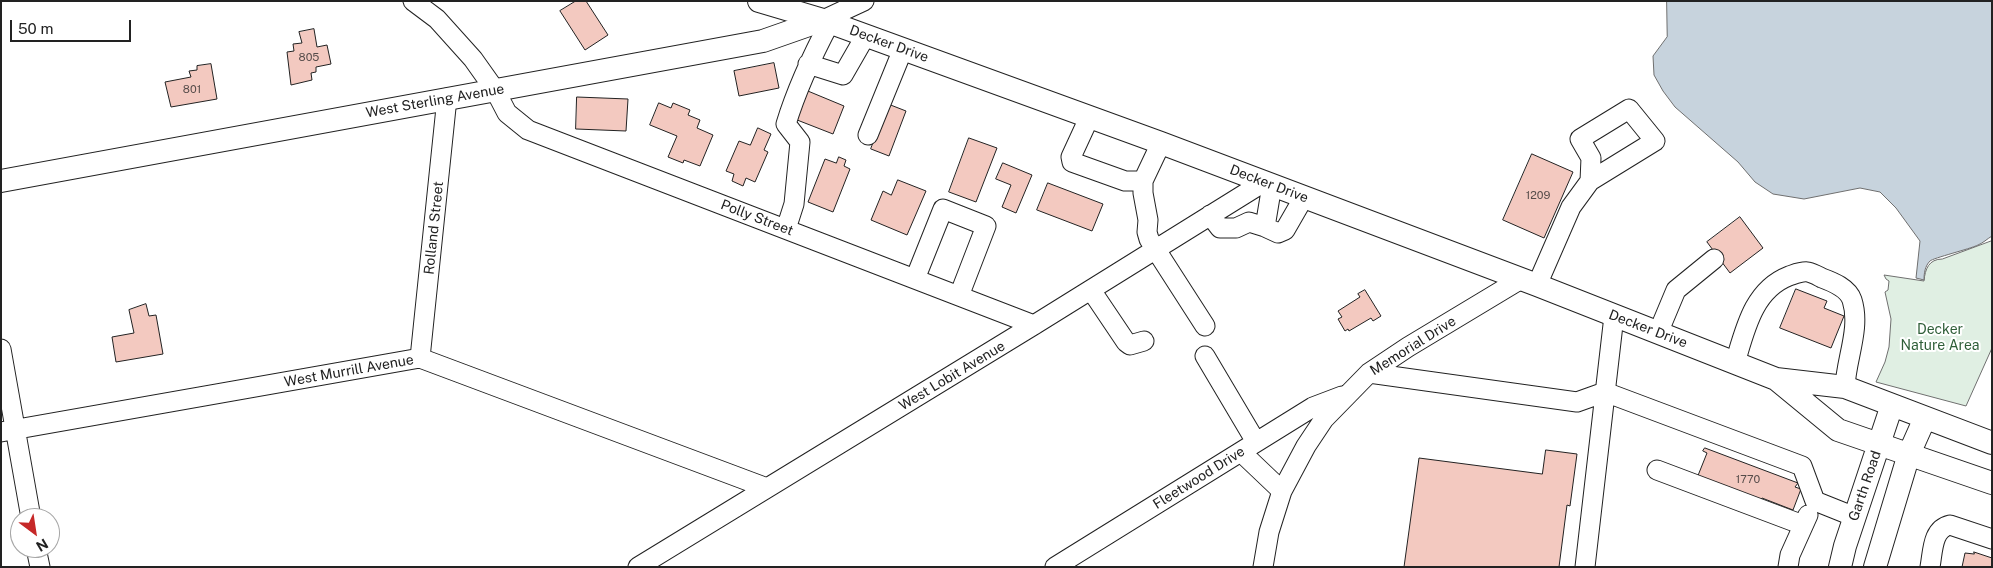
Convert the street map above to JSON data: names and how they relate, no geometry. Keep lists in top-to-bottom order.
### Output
{
  "streets": {
    "main road": ["Decker Drive", "West Sterling Avenue", "Garth Road"],
    "street": [
      "Polly Street",
      "Rolland Street",
      "Memorial Drive",
      "West Murrill Avenue",
      "West Lobit Avenue",
      "Fleetwood Drive"
    ]
  },
  "crossings": [
    ["Decker Drive", "West Sterling Avenue"],
    ["Decker Drive", "Memorial Drive"],
    ["Decker Drive", "West Lobit Avenue"],
    ["Decker Drive", "Garth Road"],
    ["West Sterling Avenue", "Polly Street"],
    ["West Sterling Avenue", "Rolland Street"],
    ["Polly Street", "West Lobit Avenue"],
    ["Rolland Street", "West Murrill Avenue"],
    ["Memorial Drive", "Fleetwood Drive"],
    ["West Murrill Avenue", "West Lobit Avenue"]
  ],
  "parks": ["Decker Nature Area"],
  "house_numbers": [
    "805",
    "801",
    "1209",
    "1770"
  ],
  "scale_bar": "50 m",
  "north": "bottom right"
}
